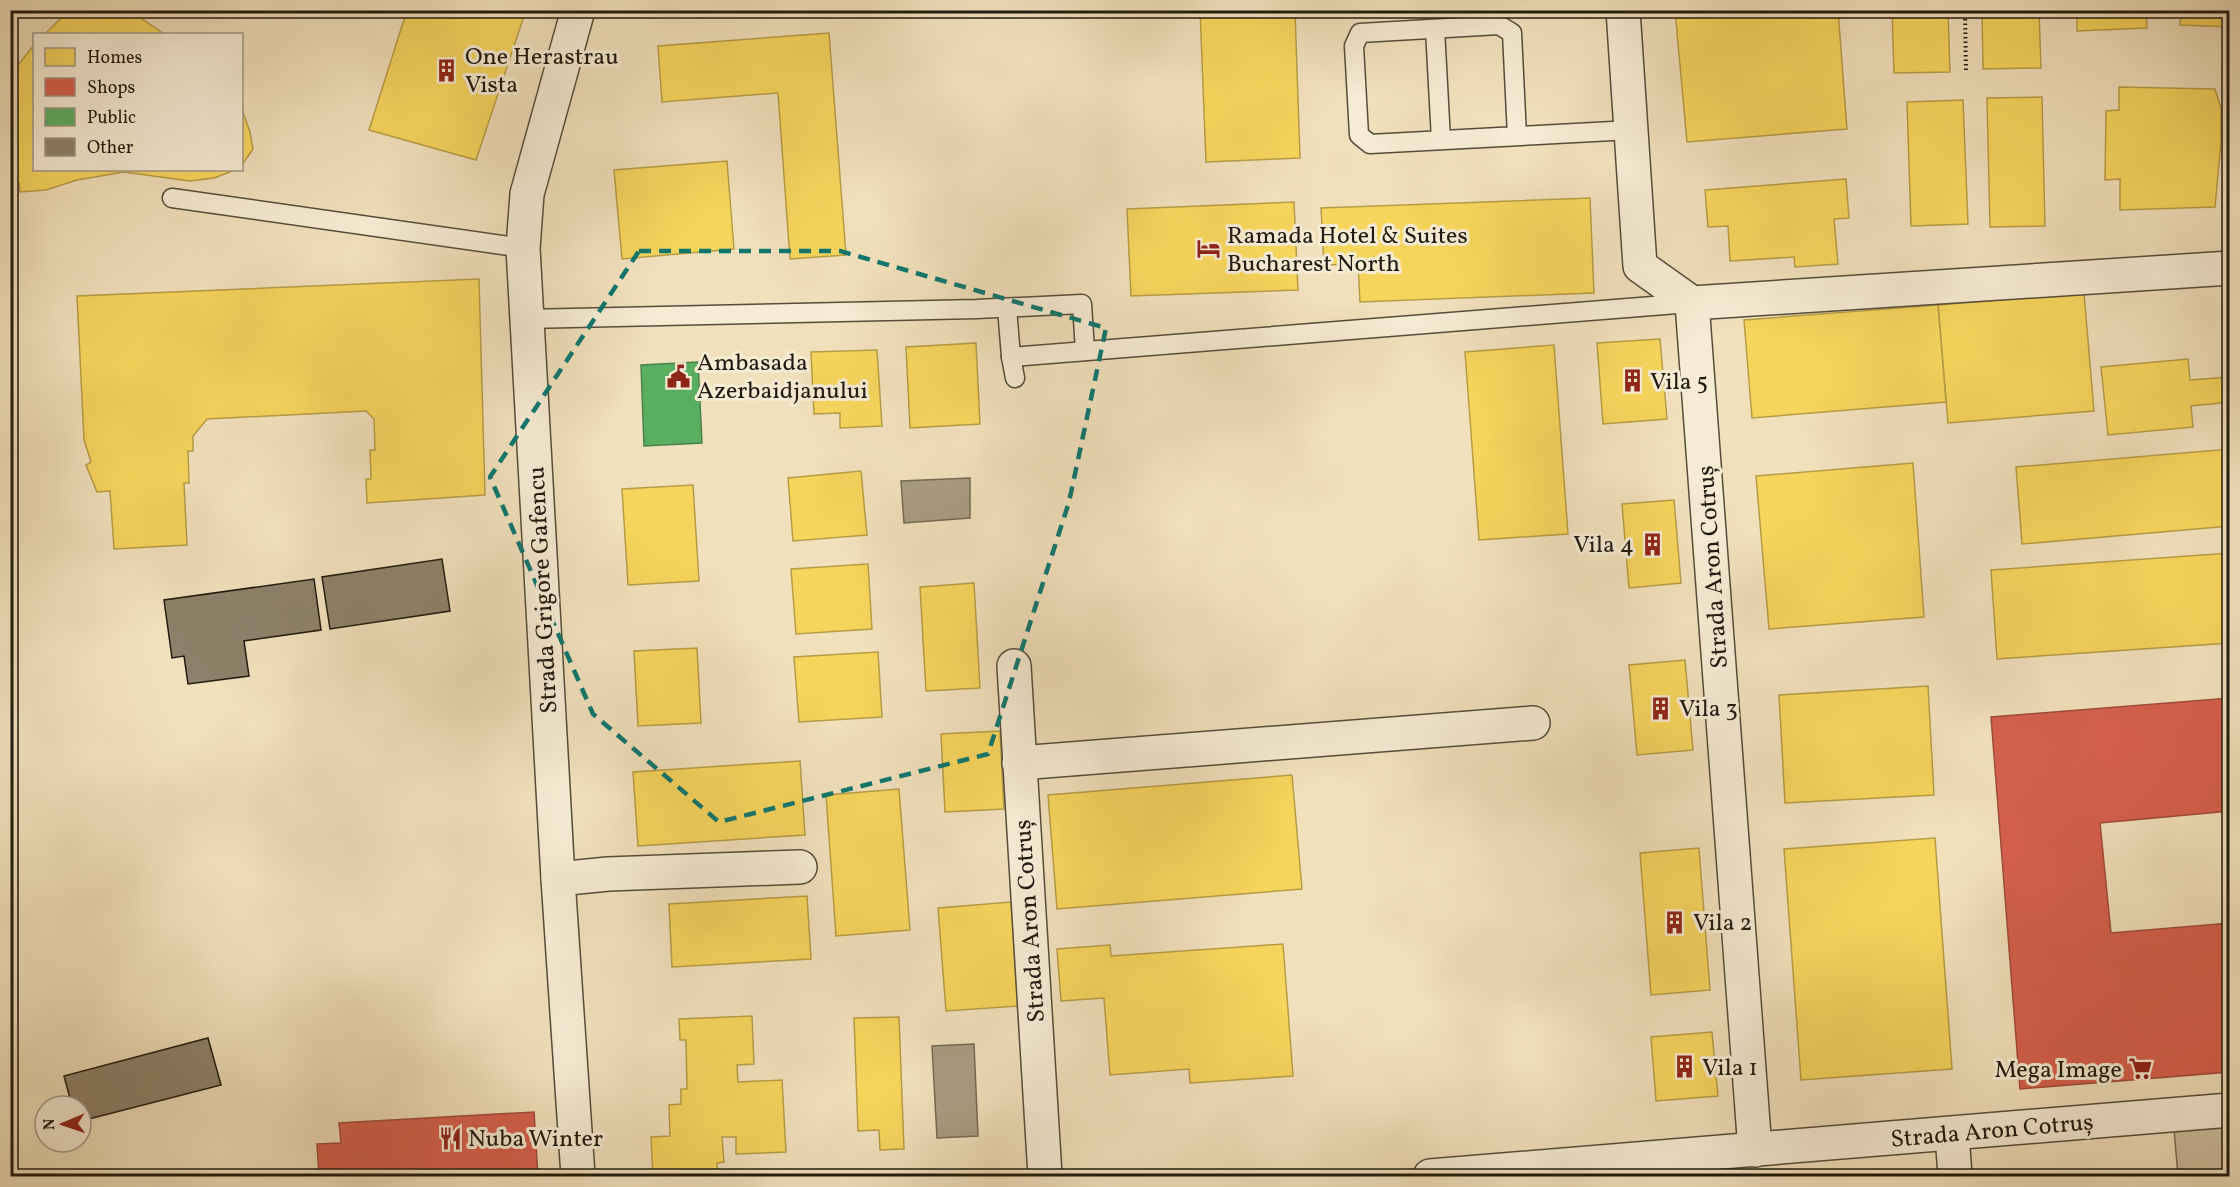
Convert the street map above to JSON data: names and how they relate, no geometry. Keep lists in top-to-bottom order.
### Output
{
  "streets": {
    "street": ["Strada Aron Cotruș", "Strada Grigore Gafencu"]
  },
  "places": {
    "building": [
      "One Herastrau Vista",
      "Vila 5",
      "Vila 4",
      "Vila 3",
      "Vila 2",
      "Vila 1"
    ],
    "hotel": ["Ramada Hotel & Suites Bucharest North"],
    "public building": ["Ambasada Azerbaidjanului"],
    "supermarket": ["Mega Image"],
    "restaurant": ["Nuba Winter"]
  },
  "legend": [
    "Homes",
    "Shops",
    "Public",
    "Other"
  ],
  "north": "left"
}
